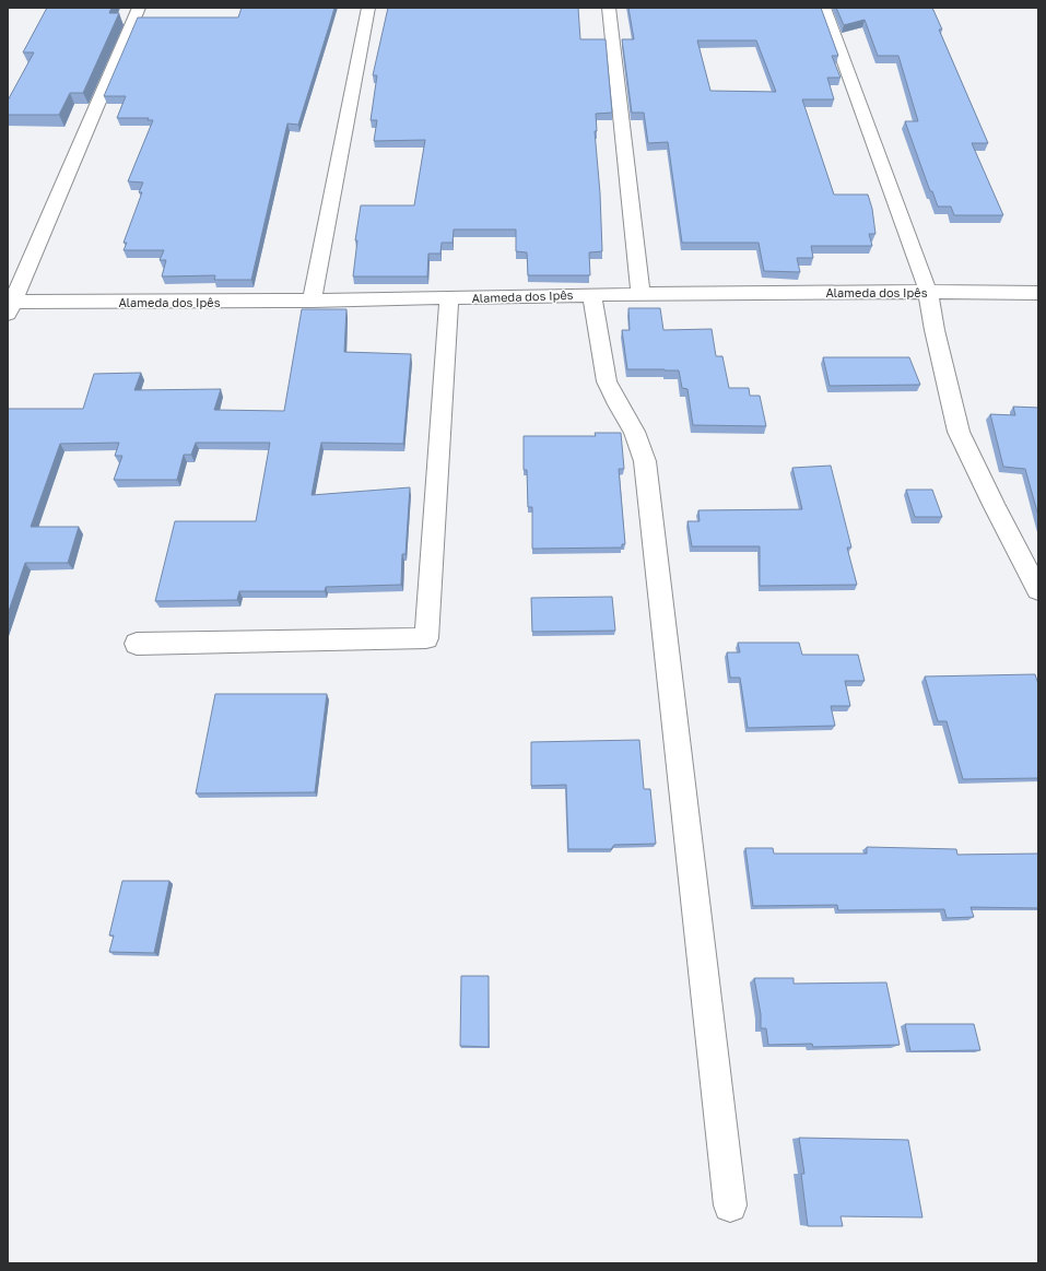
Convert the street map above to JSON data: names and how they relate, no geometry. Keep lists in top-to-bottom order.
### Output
{
  "streets": {
    "street": ["Alameda dos Ipês"]
  }
}
